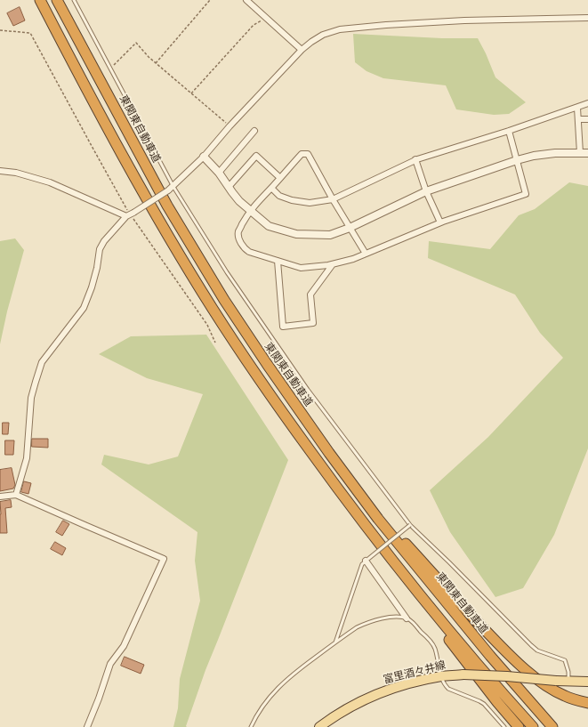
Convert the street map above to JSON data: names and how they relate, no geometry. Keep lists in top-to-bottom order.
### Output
{
  "streets": {
    "highway": ["東関東自動車道"],
    "main road": ["富里酒々井線"]
  }
}
